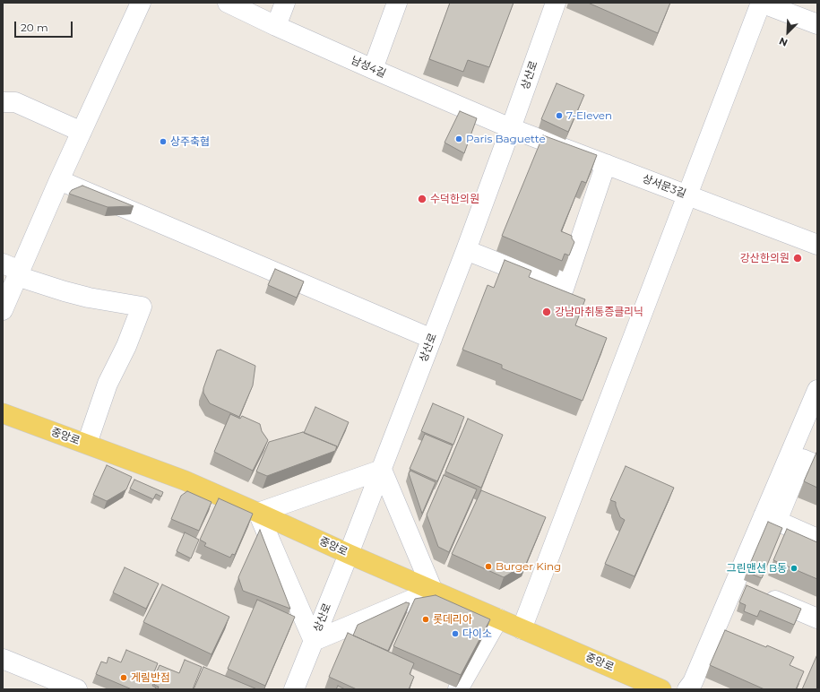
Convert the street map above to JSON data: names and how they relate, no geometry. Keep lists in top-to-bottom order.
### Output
{
  "streets": {
    "main road": ["중앙로"],
    "street": ["남성4길", "상산로", "상서문3길"]
  },
  "crossings": [
    ["남성4길", "상산로"],
    ["남성4길", "상서문3길"],
    ["상산로", "상서문3길"],
    ["상산로", "중앙로"]
  ],
  "places": [
    "7-Eleven",
    "Paris Baguette",
    "상주축협",
    "수덕한의원",
    "강산한의원",
    "강남마취통증클리닉",
    "Burger King",
    "그린맨션 B동",
    "롯데리아",
    "다이소",
    "게림반점"
  ],
  "scale_bar": "20 m",
  "north": "bottom left"
}
